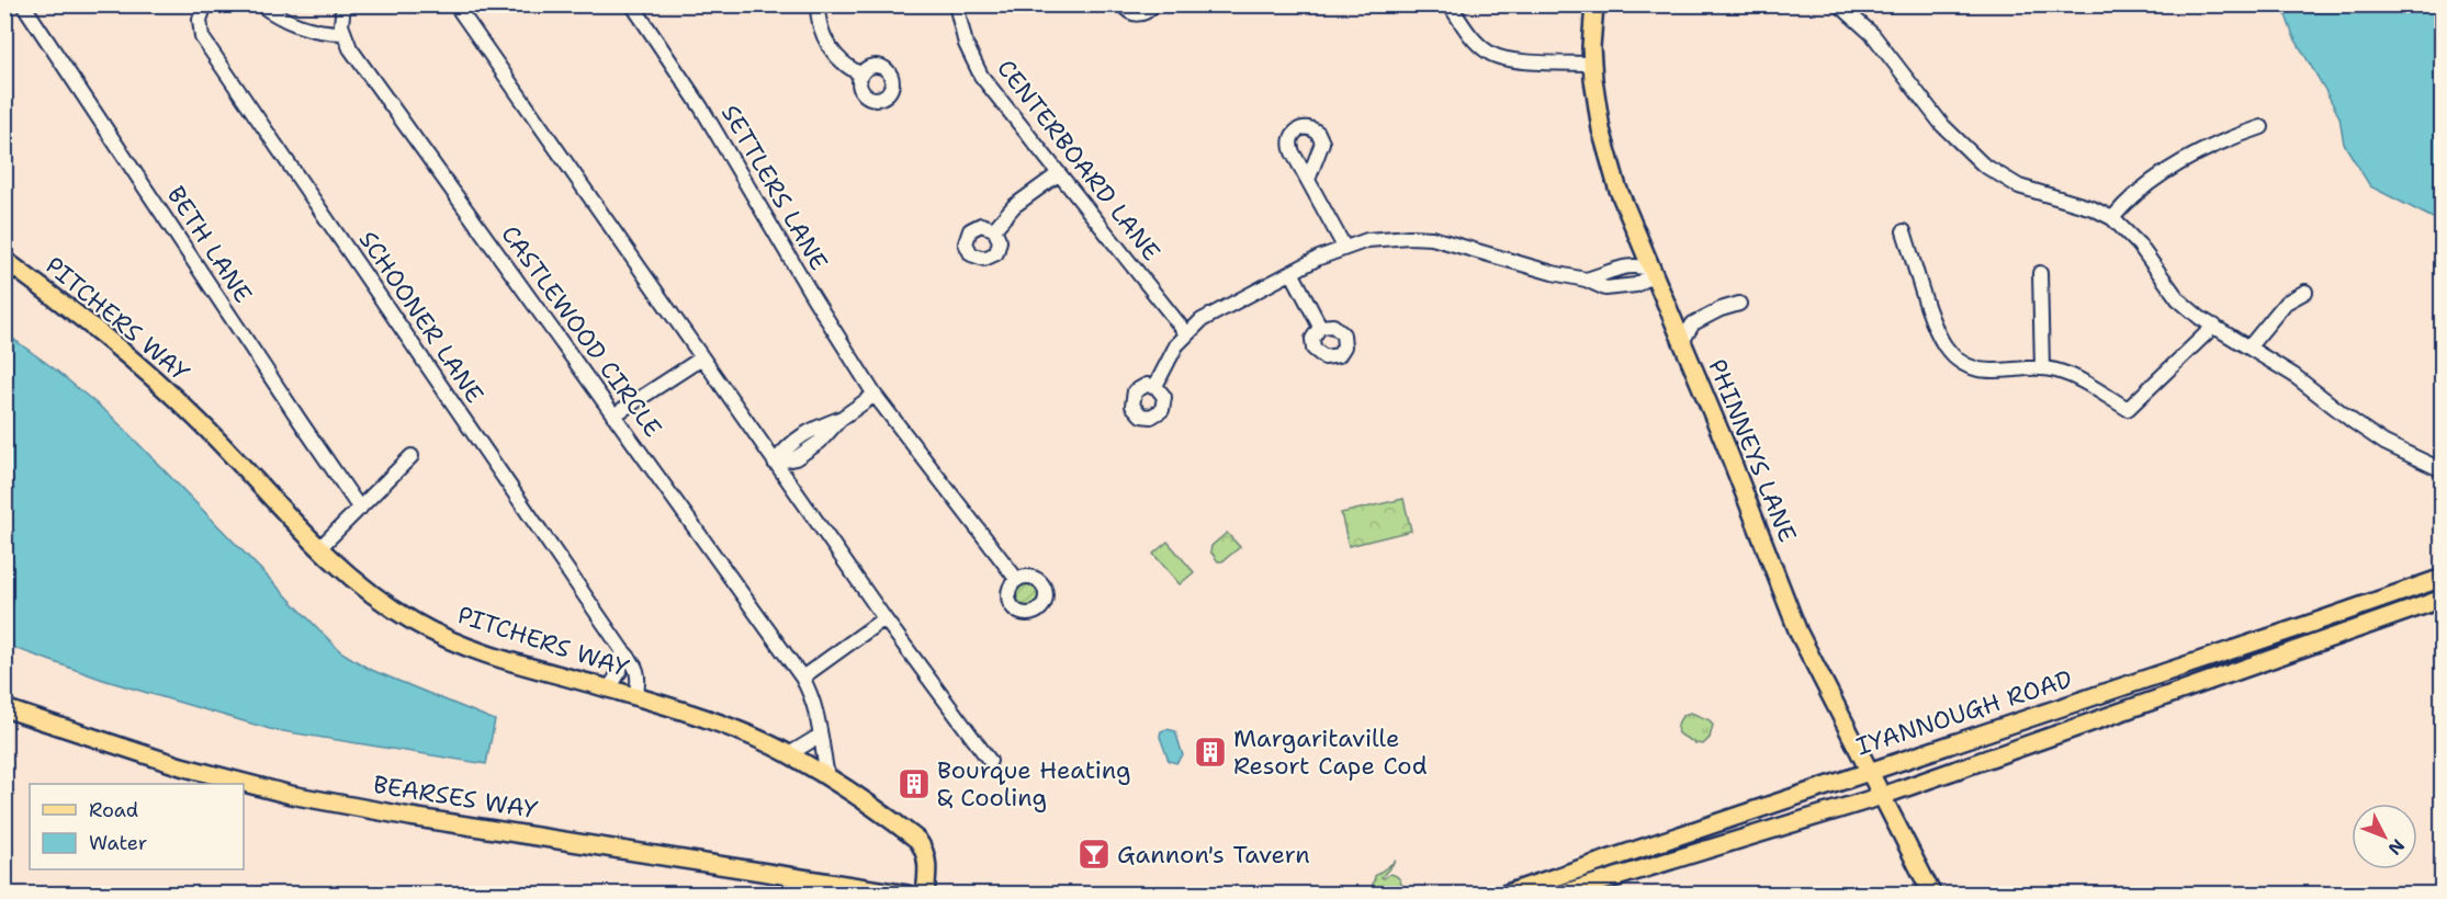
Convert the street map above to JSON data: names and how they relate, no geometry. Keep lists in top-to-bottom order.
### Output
{
  "streets": {
    "main road": [
      "PITCHERS WAY",
      "PHINNEYS LANE",
      "IYANNOUGH ROAD",
      "BEARSES WAY"
    ],
    "street": [
      "CENTERBOARD LANE",
      "SETTLERS LANE",
      "BETH LANE",
      "SCHOONER LANE",
      "CASTLEWOOD CIRCLE"
    ]
  },
  "crossings": [
    ["SCHOONER LANE", "PITCHERS WAY"],
    ["PITCHERS WAY", "CASTLEWOOD CIRCLE"],
    ["PHINNEYS LANE", "IYANNOUGH ROAD"]
  ],
  "places": {
    "building": ["Margaritaville Resort Cape Cod", "Bourque Heating & Cooling"],
    "bar": ["Gannon's Tavern"]
  },
  "legend": ["Road", "Water"],
  "north": "bottom right"
}
